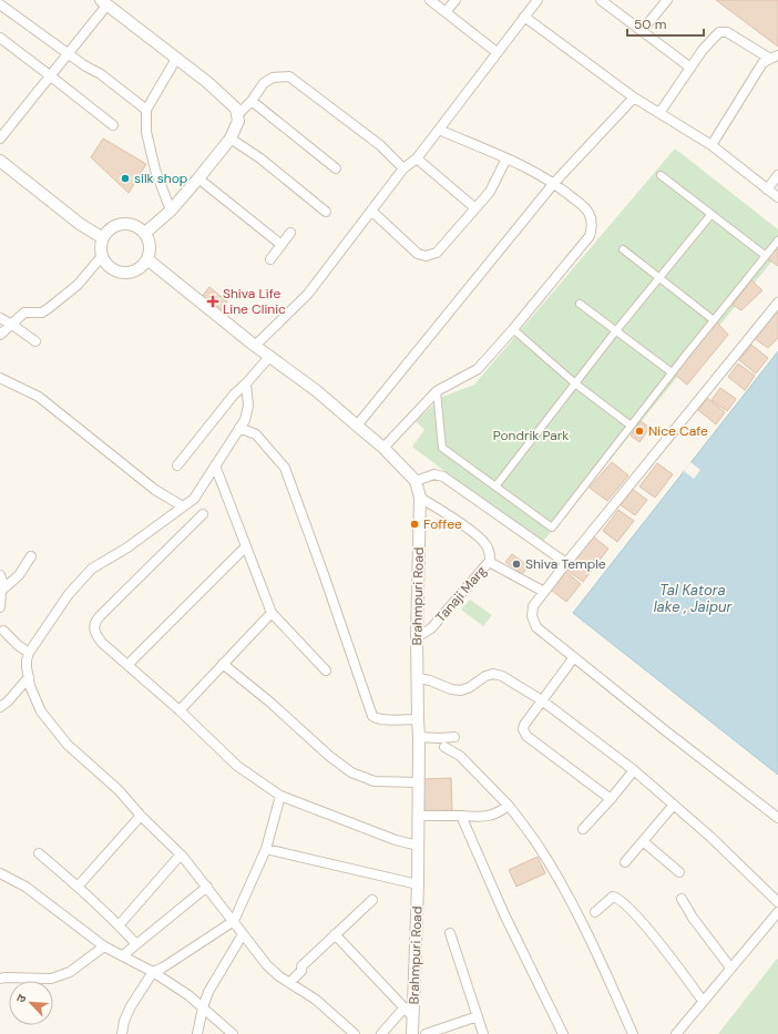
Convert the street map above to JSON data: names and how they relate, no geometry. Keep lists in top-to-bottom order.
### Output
{
  "streets": {
    "street": ["Tanaji Marg", "Brahmpuri Road"]
  },
  "crossings": [
    ["Tanaji Marg", "Brahmpuri Road"]
  ],
  "water": ["Tal Katora lake , Jaipur"],
  "parks": ["Pondrik Park"],
  "places": {
    "other": [
      "silk shop",
      "Nice Cafe",
      "Foffee",
      "Shiva Temple"
    ],
    "health": ["Shiva Life Line Clinic"]
  },
  "scale_bar": "50 m",
  "north": "top left"
}
